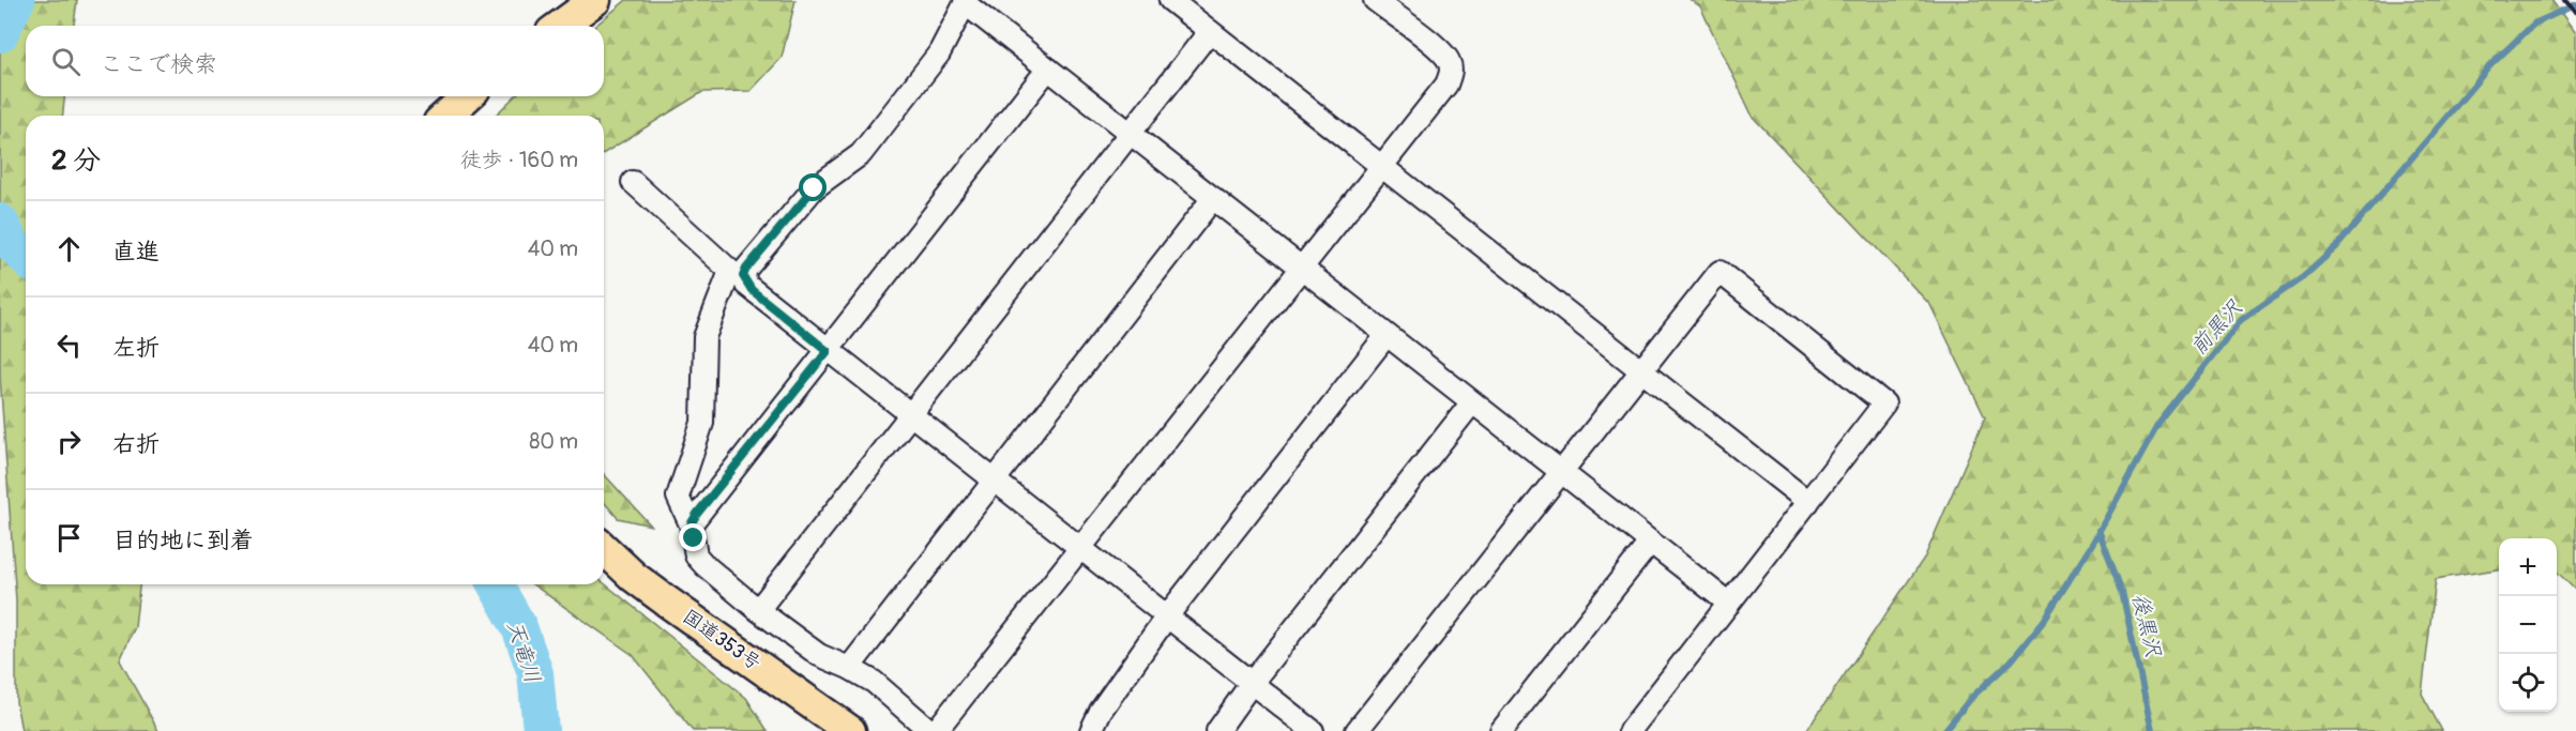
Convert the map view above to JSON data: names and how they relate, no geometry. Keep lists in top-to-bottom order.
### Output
{
  "streets": {
    "highway": ["国道353号"]
  },
  "water": ["前黒沢", "後黒沢", "天竜川"],
  "page": {
    "search": "ここで検索",
    "heading": ["2 分", "徒歩 · 160 m"],
    "list": [
      ["直進", "40 m"],
      ["左折", "40 m"],
      ["右折", "80 m"],
      "目的地に到着"
    ],
    "map_buttons": ["+", "−"]
  }
}
